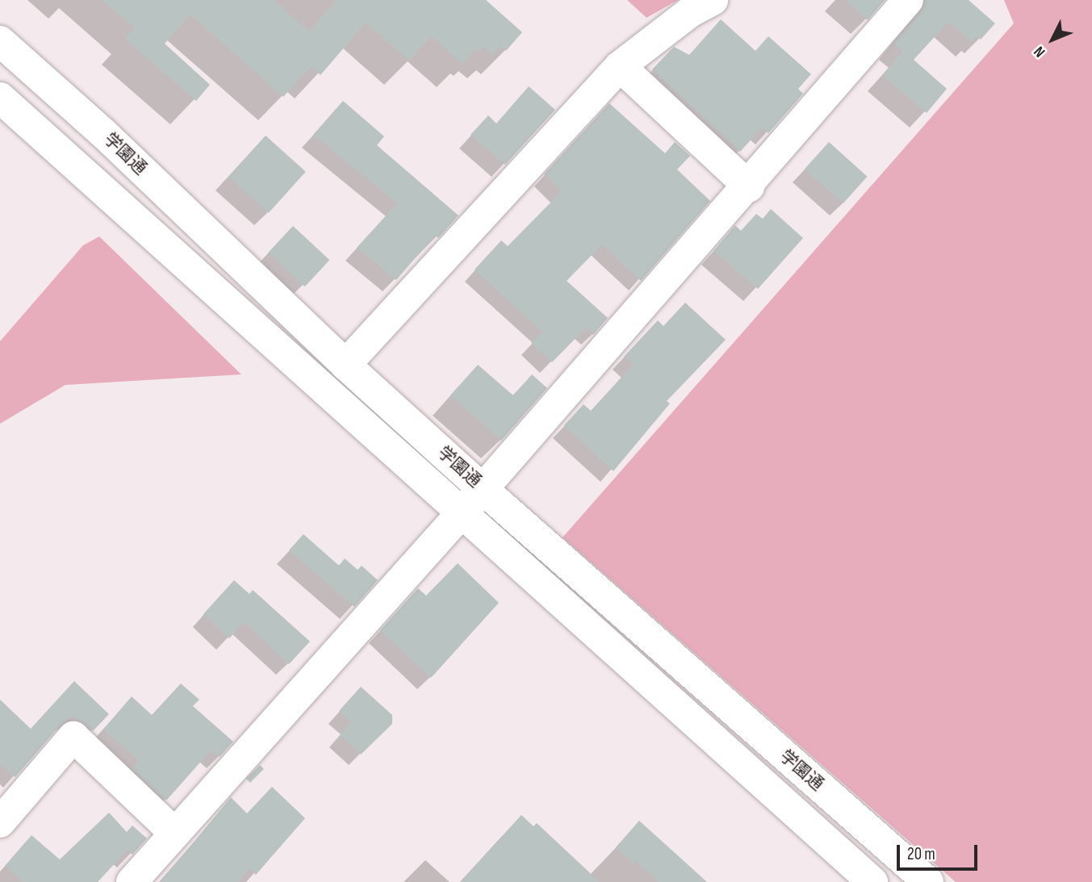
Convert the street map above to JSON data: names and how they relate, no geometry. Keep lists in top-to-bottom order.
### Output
{
  "streets": {
    "street": ["学園通"]
  },
  "scale_bar": "20 m",
  "north": "bottom left"
}
